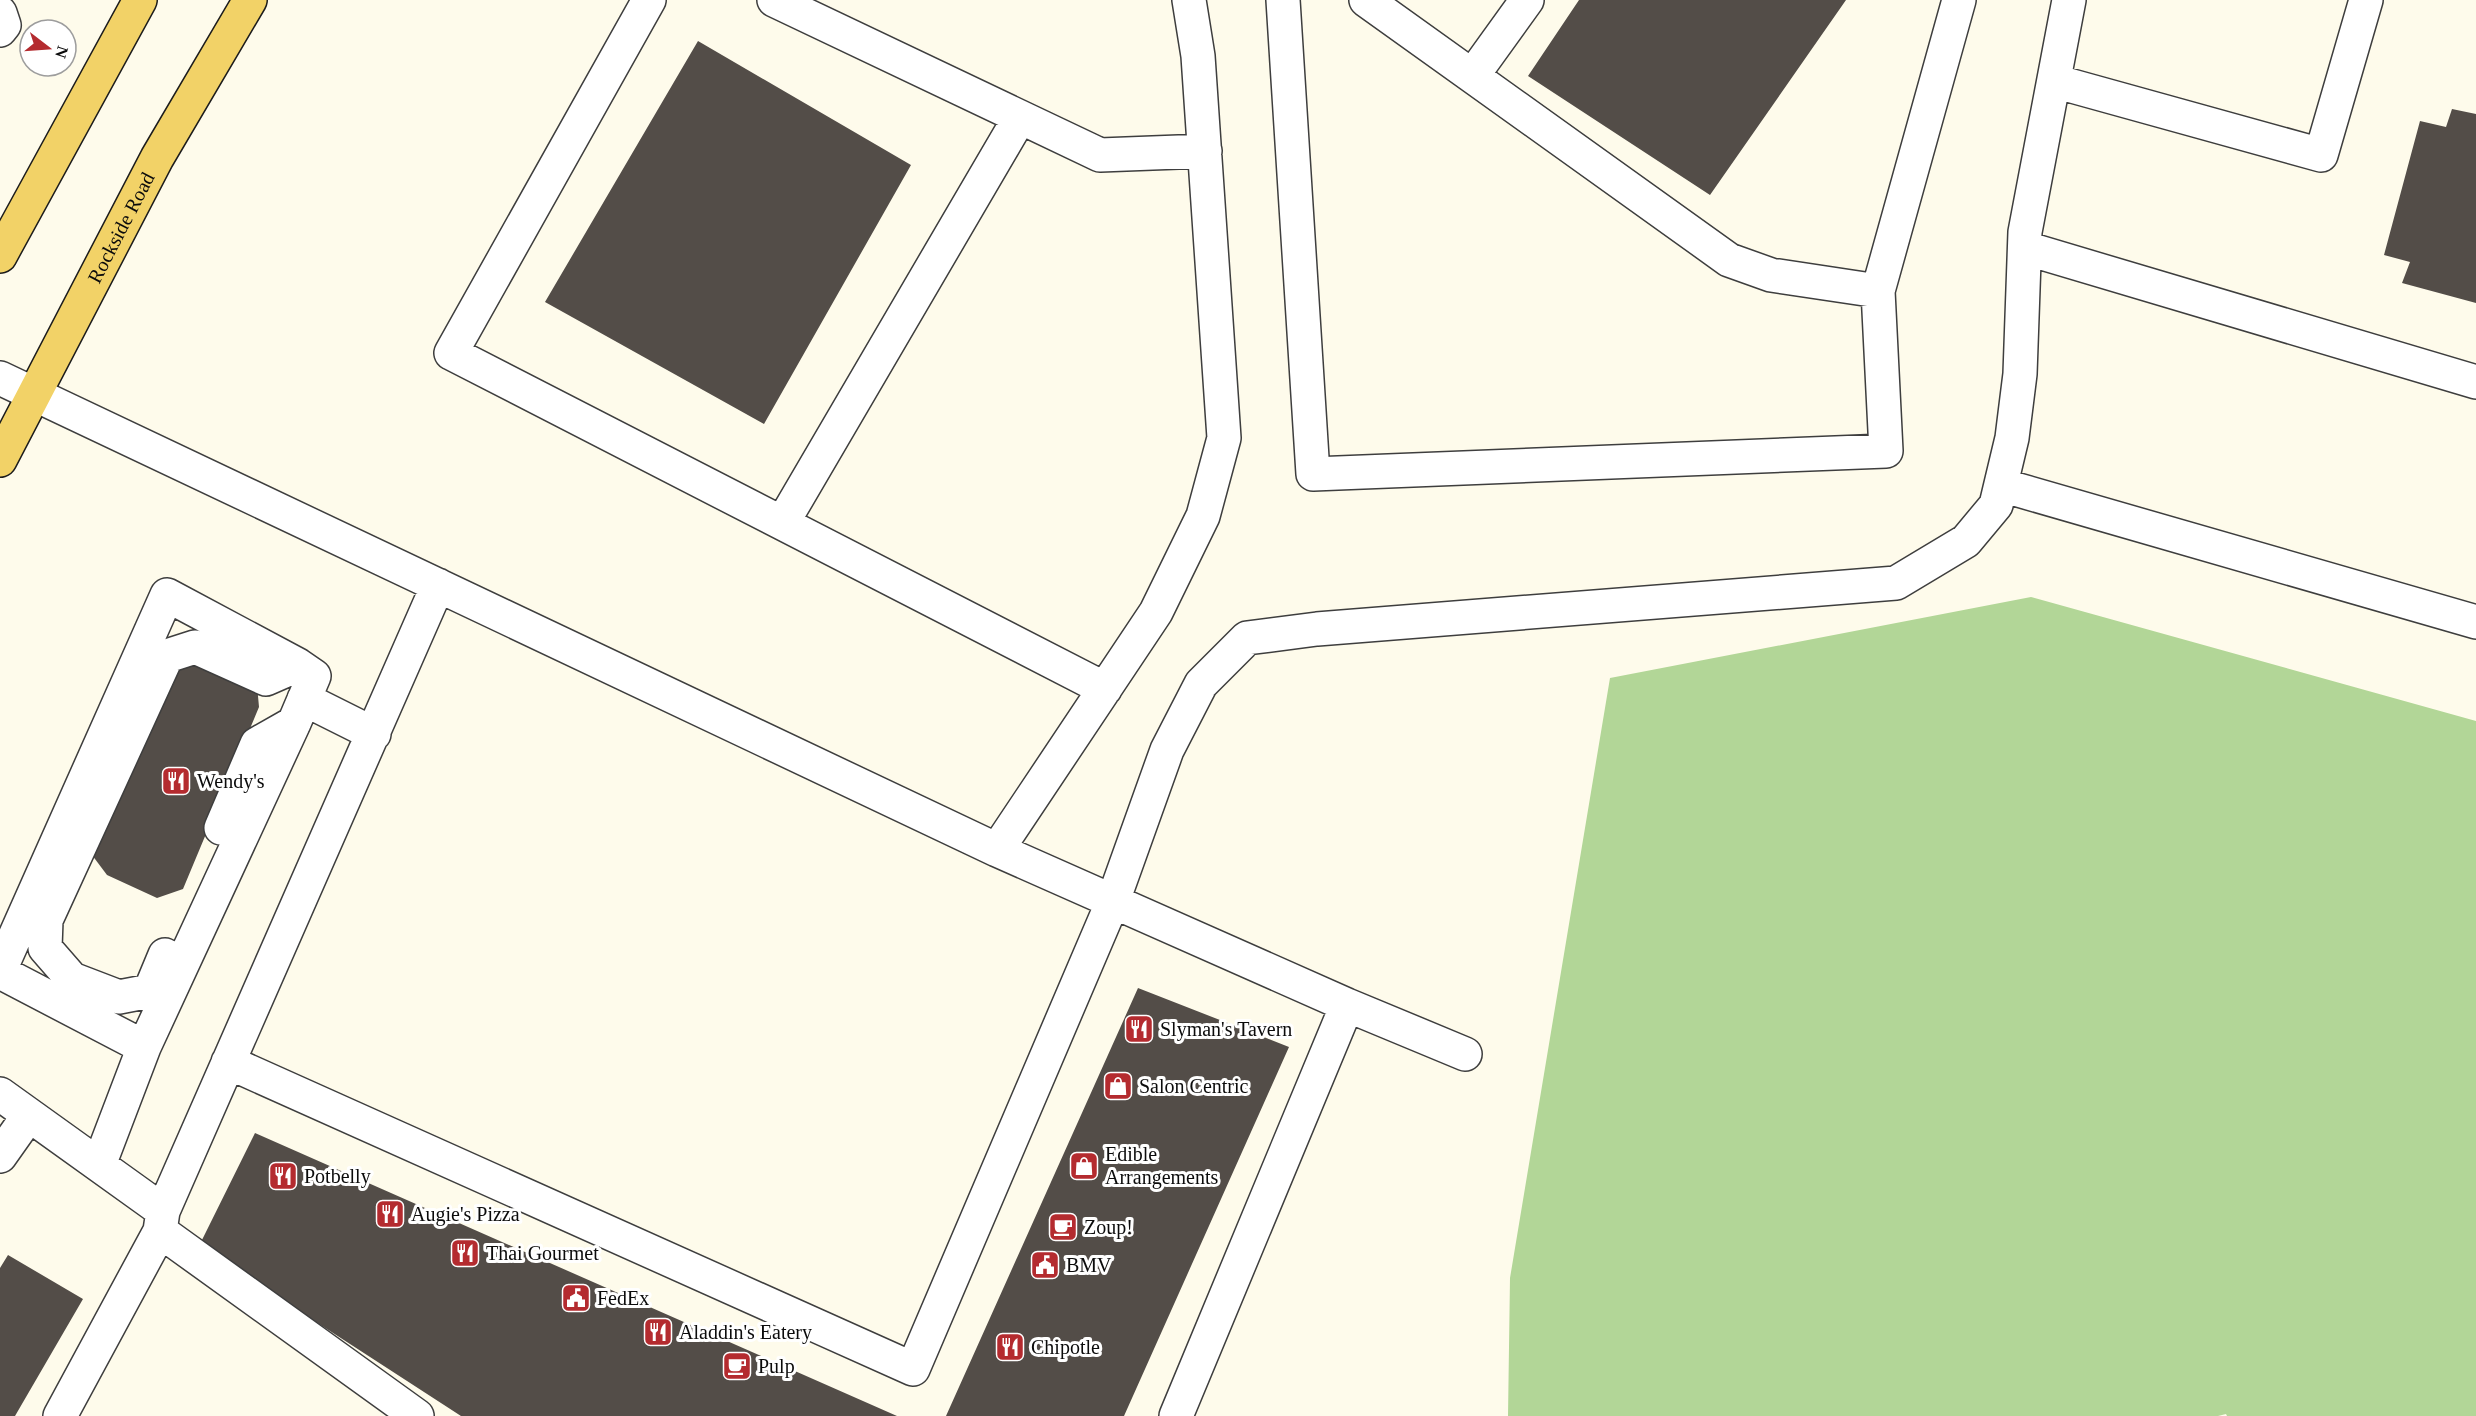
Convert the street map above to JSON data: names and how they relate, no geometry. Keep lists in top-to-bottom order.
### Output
{
  "streets": {
    "main road": ["Rockside Road"]
  },
  "places": {
    "restaurant": [
      "Wendy's",
      "Slyman's Tavern",
      "Potbelly",
      "Augie's Pizza",
      "Thai Gourmet",
      "Aladdin's Eatery",
      "Chipotle"
    ],
    "shop": ["Salon Centric", "Edible Arrangements"],
    "cafe": ["Zoup!", "Pulp"],
    "public building": ["BMV", "FedEx"]
  },
  "north": "right"
}
